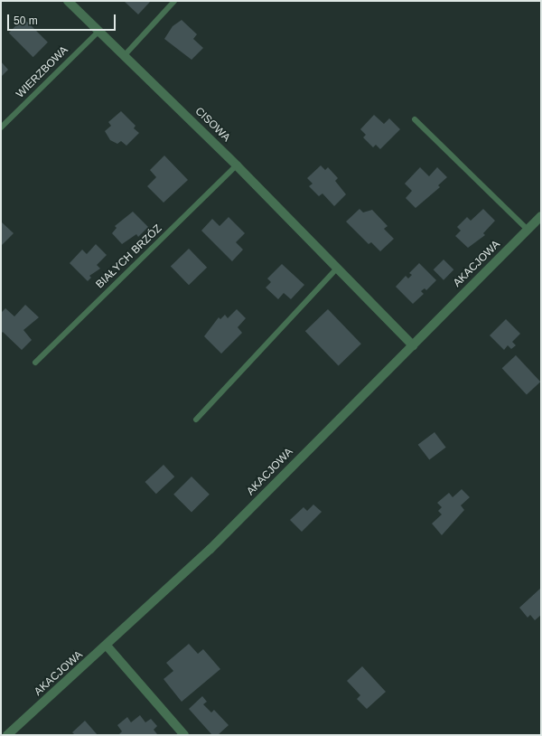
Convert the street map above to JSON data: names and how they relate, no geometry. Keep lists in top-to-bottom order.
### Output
{
  "streets": {
    "street": ["CISOWA", "AKACJOWA"],
    "lane": ["WIERZBOWA", "BIAŁYCH BRZÓZ"]
  },
  "crossings": [
    ["WIERZBOWA", "CISOWA"],
    ["CISOWA", "BIAŁYCH BRZÓZ"],
    ["CISOWA", "AKACJOWA"]
  ],
  "scale_bar": "50 m"
}
